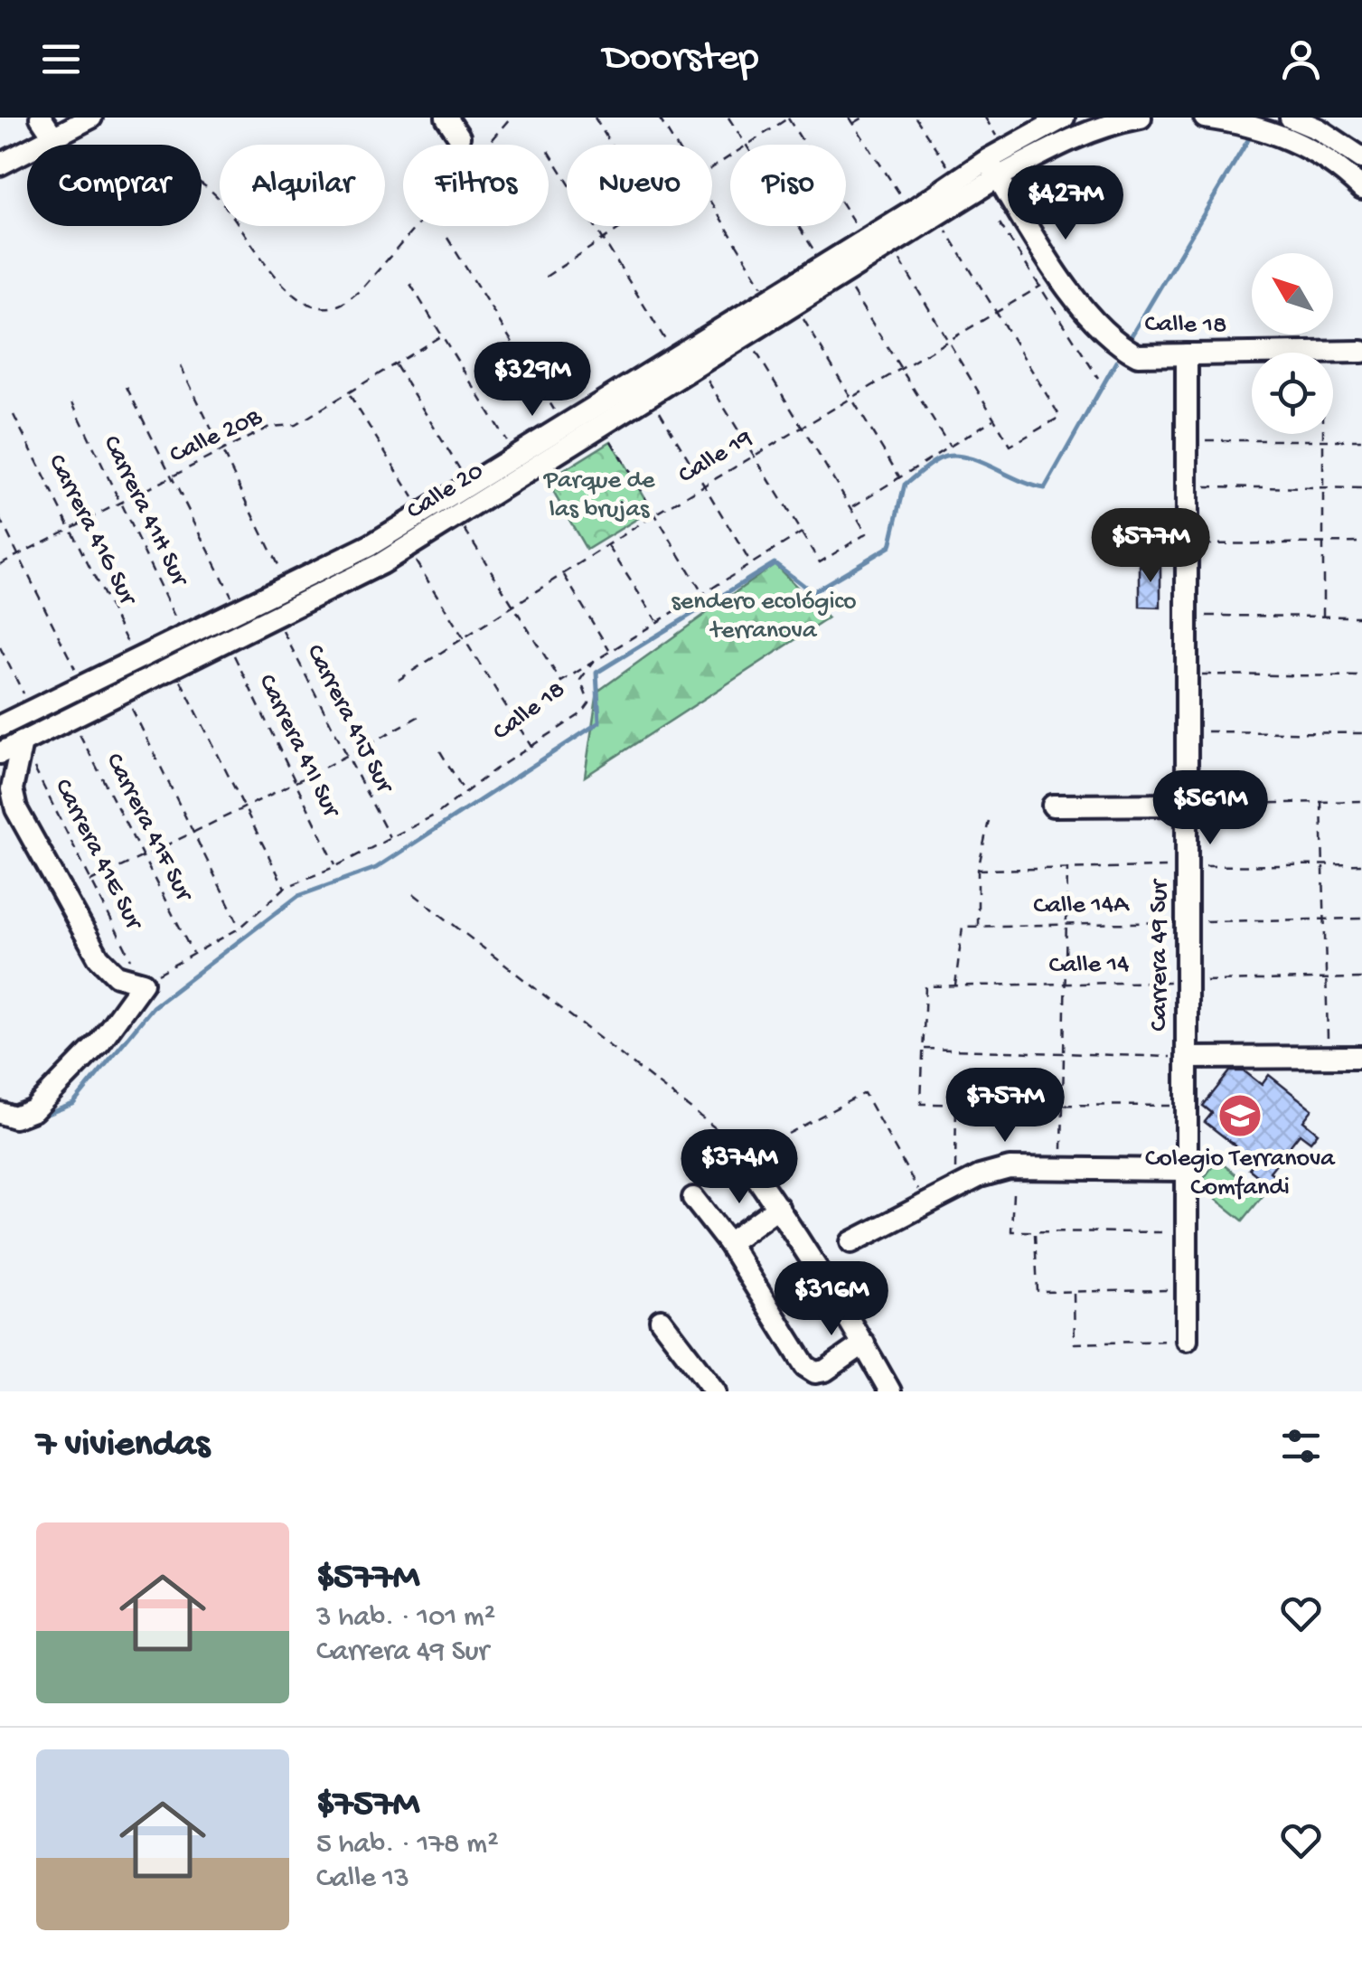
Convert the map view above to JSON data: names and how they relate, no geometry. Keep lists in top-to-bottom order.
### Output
{
  "streets": {
    "street": ["Calle 18", "Calle 20", "Carrera 49 Sur"],
    "path": [
      "Calle 20B",
      "Calle 19",
      "Carrera 41H Sur",
      "Carrera 41G Sur",
      "Carrera 41J Sur",
      "Carrera 41I Sur",
      "Carrera 41F Sur",
      "Carrera 41E Sur",
      "Calle 14A",
      "Calle 14"
    ]
  },
  "crossings": [
    ["Calle 18", "Calle 19"],
    ["Calle 18", "Carrera 41J Sur"],
    ["Calle 18", "Carrera 41I Sur"],
    ["Calle 18", "Carrera 41F Sur"],
    ["Calle 18", "Carrera 41E Sur"],
    ["Calle 18", "Carrera 49 Sur"],
    ["Calle 20B", "Carrera 41H Sur"],
    ["Calle 20B", "Carrera 41G Sur"],
    ["Calle 20", "Carrera 41H Sur"],
    ["Calle 20", "Carrera 41G Sur"],
    ["Calle 20", "Carrera 41J Sur"],
    ["Calle 20", "Carrera 41I Sur"],
    ["Calle 20", "Carrera 41F Sur"],
    ["Calle 20", "Carrera 41E Sur"],
    ["Calle 14A", "Carrera 49 Sur"],
    ["Calle 14A", "Calle 14"],
    ["Carrera 49 Sur", "Calle 14"]
  ],
  "parks": ["Parque de las brujas", "sendero ecológico terranova"],
  "places": {
    "school or university": ["Colegio Terranova Comfandi"]
  },
  "north": "top left",
  "page": {
    "header": "Doorstep",
    "chip": [
      "Comprar",
      "Alquilar",
      "Filtros",
      "Nuevo",
      "Piso"
    ],
    "price": [
      "$427M",
      "$329M",
      "$577M",
      "$561M",
      "$757M",
      "$374M",
      "$316M"
    ],
    "heading": "7 viviendas",
    "list": [
      {
        "name": "$577M",
        "note": "3 hab. · 101 m² · Carrera 49 Sur"
      },
      {
        "name": "$757M",
        "note": "5 hab. · 178 m² · Calle 13"
      }
    ]
  }
}
